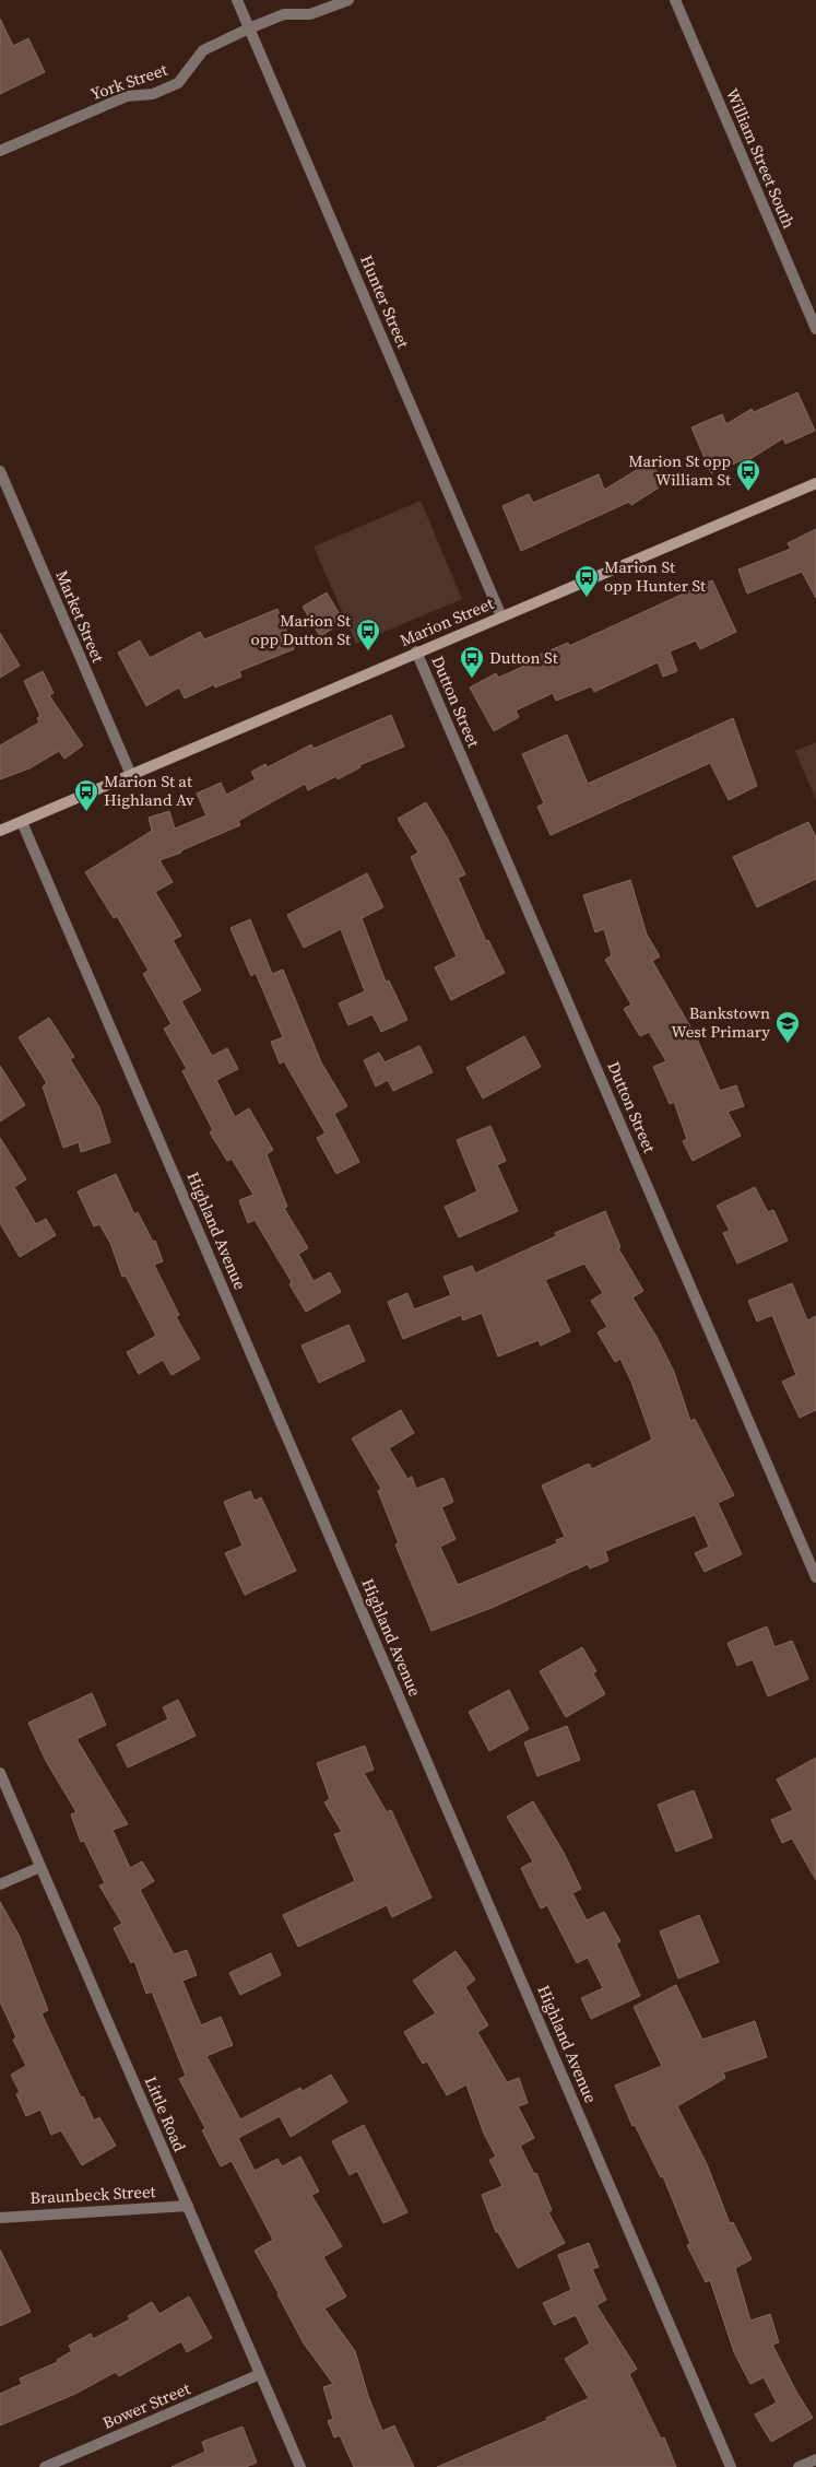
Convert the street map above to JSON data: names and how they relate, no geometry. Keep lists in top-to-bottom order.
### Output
{
  "streets": {
    "main road": ["Marion Street"],
    "street": [
      "York Street",
      "William Street South",
      "Hunter Street",
      "Market Street",
      "Dutton Street",
      "Highland Avenue",
      "Little Road",
      "Braunbeck Street",
      "Bower Street"
    ]
  },
  "crossings": [
    ["York Street", "Hunter Street"],
    ["Hunter Street", "Marion Street"],
    ["Market Street", "Marion Street"],
    ["Marion Street", "Dutton Street"],
    ["Marion Street", "Highland Avenue"],
    ["Little Road", "Braunbeck Street"],
    ["Little Road", "Bower Street"]
  ],
  "places": {
    "bus stop": [
      "Marion St opp William St",
      "Marion St opp Hunter St",
      "Marion St opp Dutton St",
      "Dutton St",
      "Marion St at Highland Av"
    ],
    "school or university": ["Bankstown West Primary"]
  }
}
